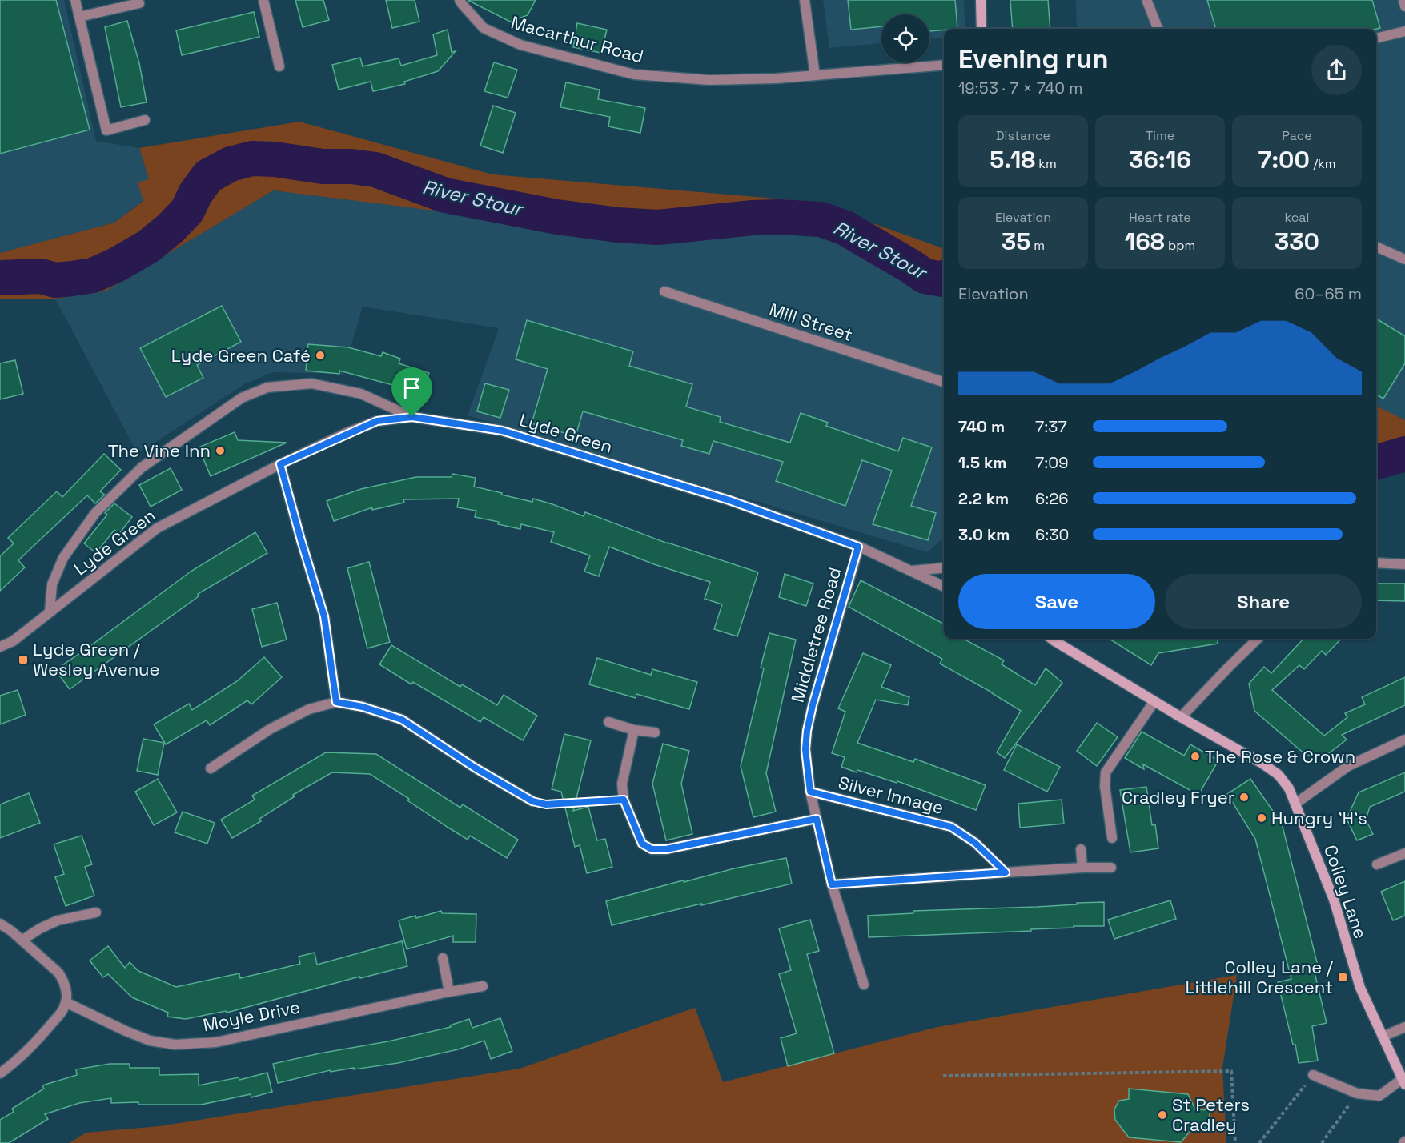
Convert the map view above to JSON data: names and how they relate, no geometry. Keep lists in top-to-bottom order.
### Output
{
  "streets": {
    "main road": ["Colley Lane"],
    "street": [
      "Macarthur Road",
      "Mill Street",
      "Lyde Green",
      "Middletree Road",
      "Silver Innage",
      "Moyle Drive"
    ]
  },
  "crossings": [
    ["Lyde Green", "Middletree Road"],
    ["Middletree Road", "Silver Innage"]
  ],
  "water": ["River Stour"],
  "places": {
    "other": [
      "Lyde Green Café",
      "The Vine Inn",
      "The Rose & Crown",
      "Cradley Fryer",
      "Hungry 'H's",
      "St Peters Cradley"
    ],
    "transit": ["Lyde Green / Wesley Avenue", "Colley Lane / Littlehill Crescent"]
  },
  "page": {
    "heading": ["Evening run", "19:53 · 7 × 740 m"],
    "stats": [
      ["Distance", "5.18 km"],
      ["Time", "36:16"],
      ["Pace", "7:00 /km"],
      ["Elevation", "35 m"],
      ["Heart rate", "168 bpm"],
      ["kcal", "330"]
    ],
    "chart": ["Elevation", "60–65 m"],
    "list": [
      {
        "name": "740 m",
        "note": "7:37"
      },
      {
        "name": "1.5 km",
        "note": "7:09"
      },
      {
        "name": "2.2 km",
        "note": "6:26"
      },
      {
        "name": "3.0 km",
        "note": "6:30"
      }
    ],
    "buttons": ["Save", "Share"]
  }
}
